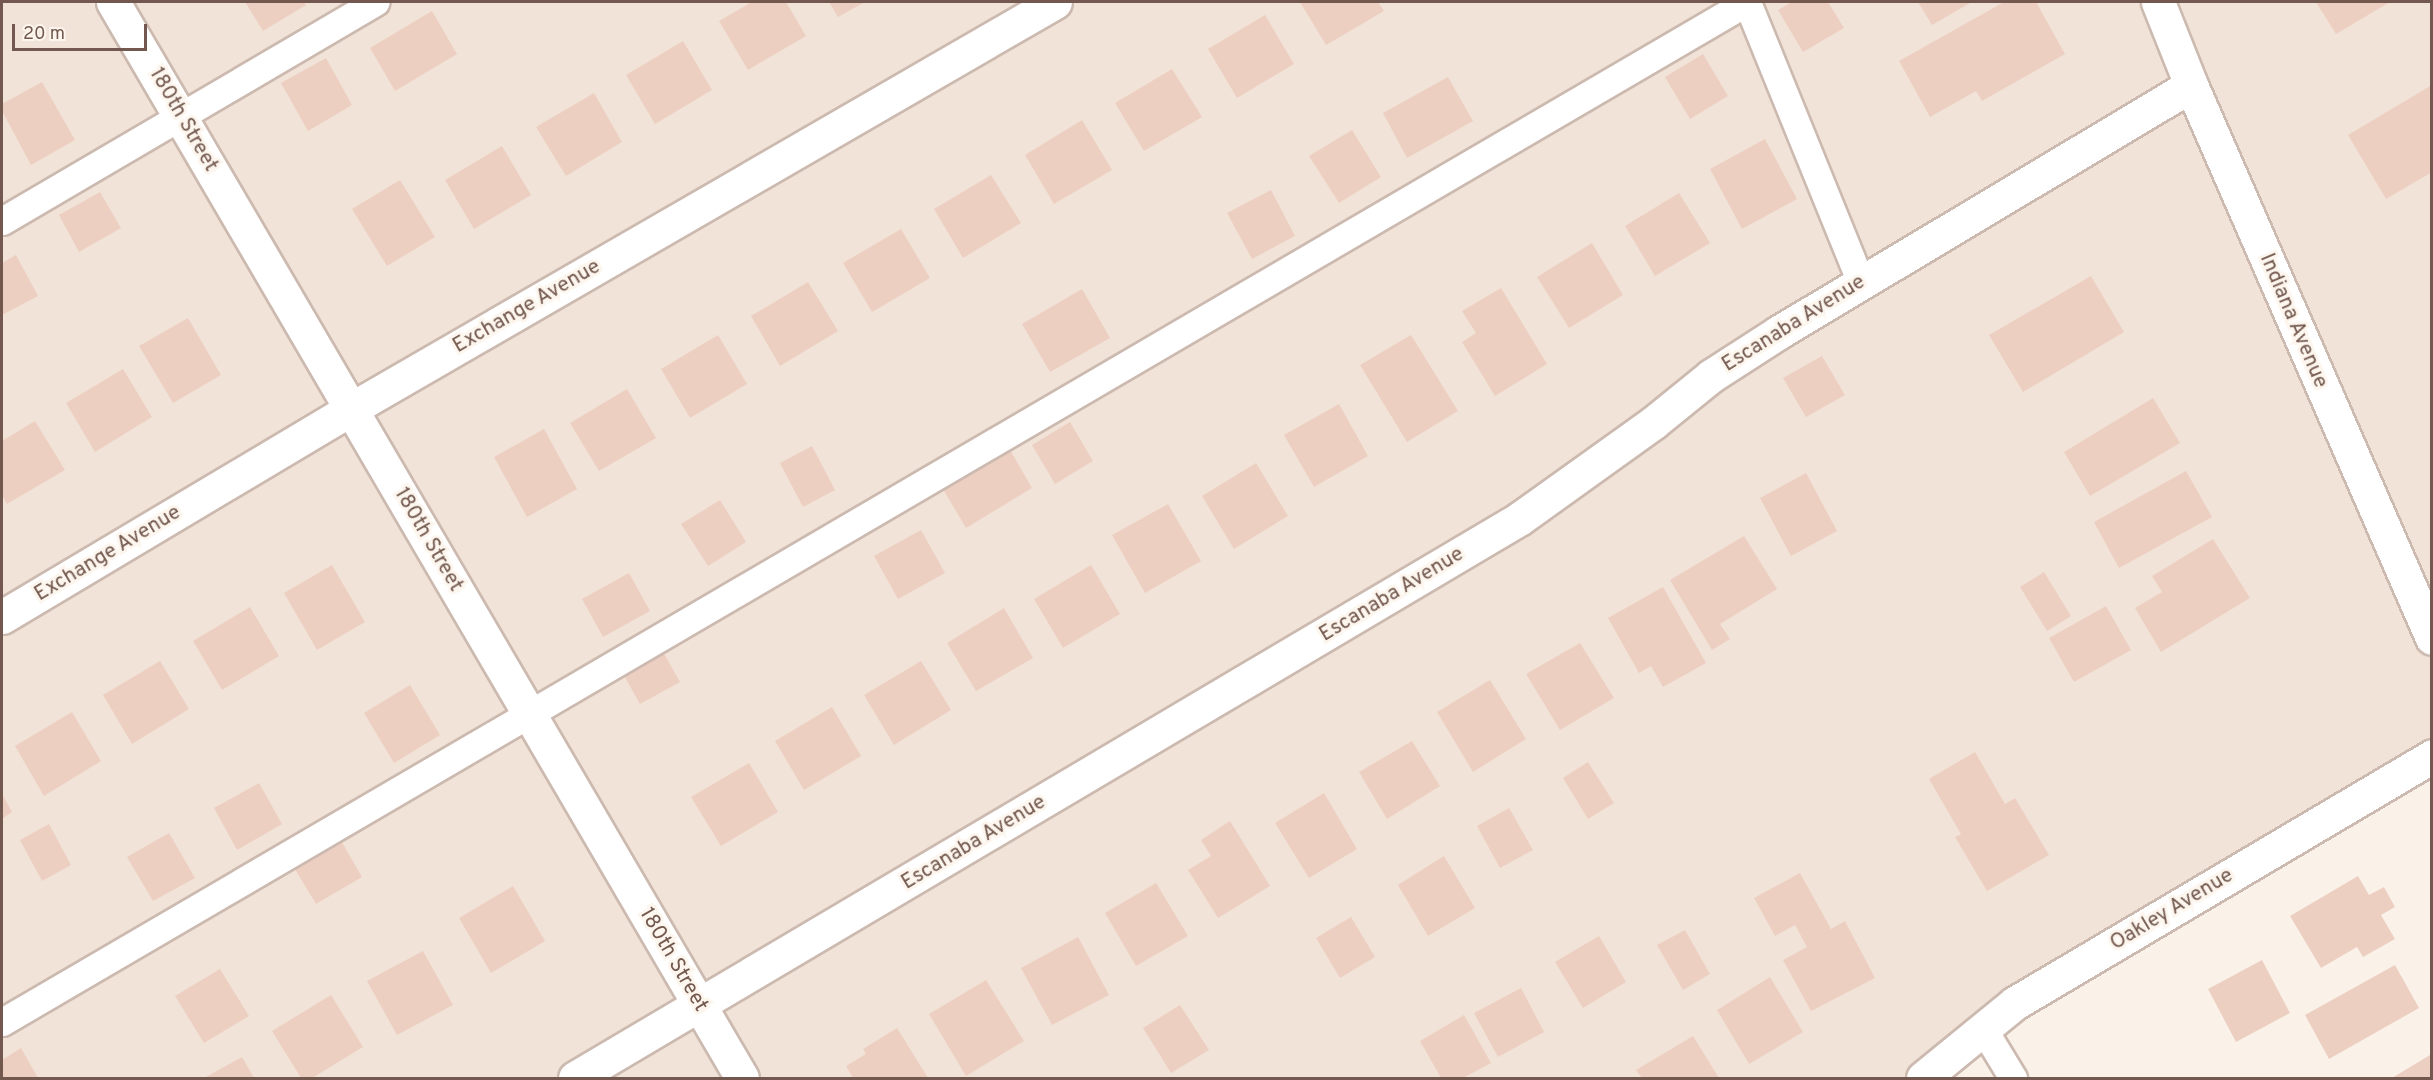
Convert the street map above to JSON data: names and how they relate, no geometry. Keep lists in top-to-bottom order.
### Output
{
  "streets": {
    "street": [
      "180th Street",
      "Exchange Avenue",
      "Indiana Avenue",
      "Escanaba Avenue",
      "Oakley Avenue"
    ]
  },
  "crossings": [
    ["180th Street", "Exchange Avenue"],
    ["180th Street", "Escanaba Avenue"],
    ["Indiana Avenue", "Escanaba Avenue"]
  ],
  "scale_bar": "20 m"
}
